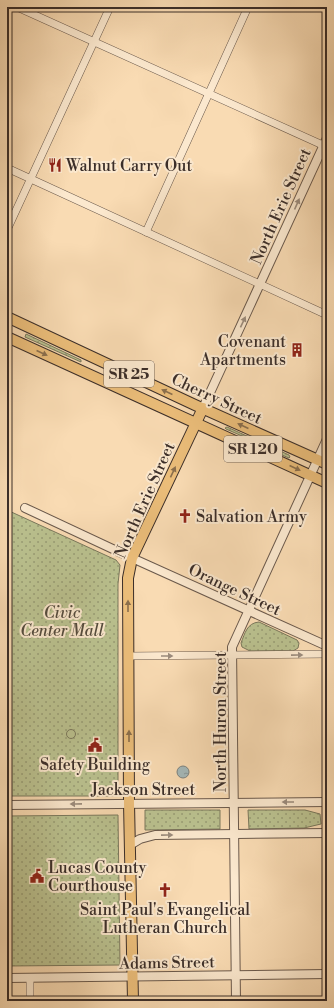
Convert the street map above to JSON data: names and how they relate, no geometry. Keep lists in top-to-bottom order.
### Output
{
  "streets": {
    "main road": [
      "North Erie Street",
      "SR 25",
      "Cherry Street",
      "SR 120"
    ],
    "street": [
      "Orange Street",
      "North Huron Street",
      "Jackson Street",
      "Adams Street"
    ]
  },
  "crossings": [
    ["North Erie Street", "Cherry Street"],
    ["North Erie Street", "Orange Street"],
    ["North Erie Street", "Jackson Street"],
    ["North Erie Street", "Adams Street"],
    ["Cherry Street", "North Huron Street"],
    ["Orange Street", "North Huron Street"],
    ["North Huron Street", "Jackson Street"],
    ["North Huron Street", "Adams Street"]
  ],
  "one_way": ["North Erie Street"],
  "parks": ["Civic Center Mall"],
  "places": {
    "restaurant": ["Walnut Carry Out"],
    "building": ["Covenant Apartments"],
    "church": ["Salvation Army", "Saint Paul's Evangelical Lutheran Church"],
    "public building": ["Safety Building", "Lucas County Courthouse"]
  }
}
